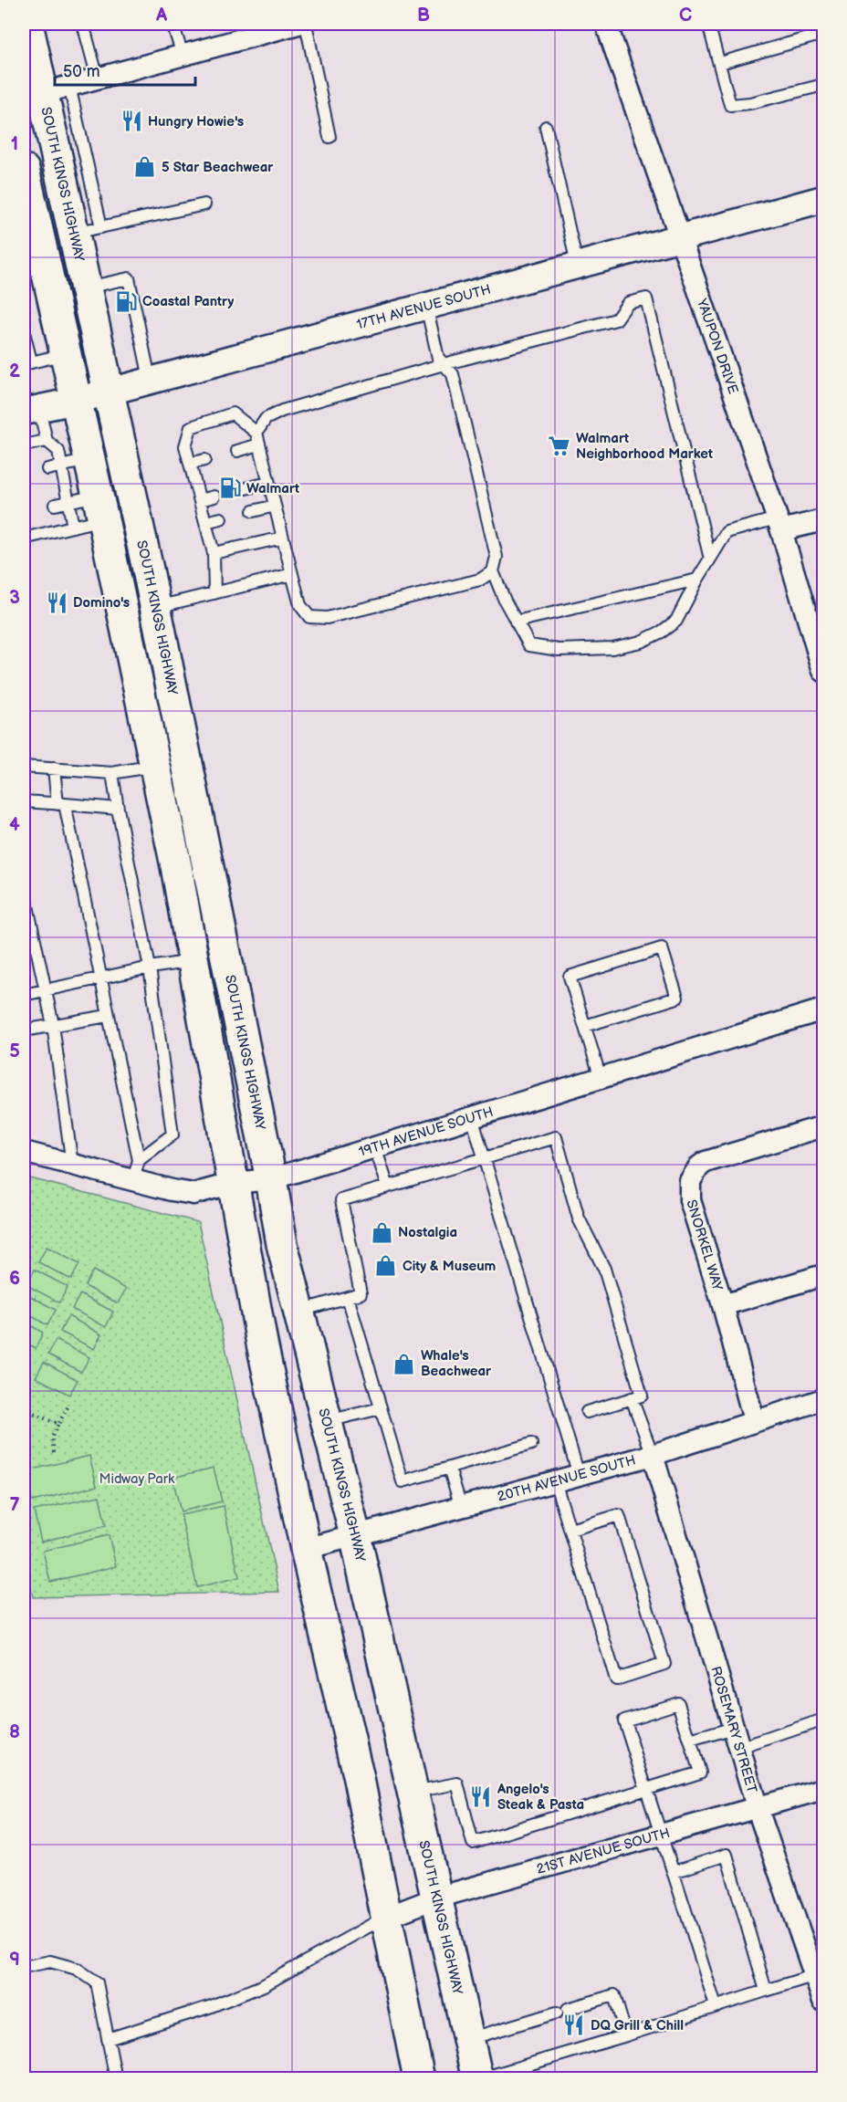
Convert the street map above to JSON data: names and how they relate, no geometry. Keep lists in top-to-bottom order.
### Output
{
  "streets": {
    "main road": ["SOUTH KINGS HIGHWAY"],
    "street": [
      "17TH AVENUE SOUTH",
      "YAUPON DRIVE",
      "19TH AVENUE SOUTH",
      "SNORKEL WAY",
      "20TH AVENUE SOUTH",
      "ROSEMARY STREET",
      "21ST AVENUE SOUTH"
    ]
  },
  "crossings": [
    ["SOUTH KINGS HIGHWAY", "17TH AVENUE SOUTH"],
    ["SOUTH KINGS HIGHWAY", "19TH AVENUE SOUTH"],
    ["SOUTH KINGS HIGHWAY", "20TH AVENUE SOUTH"],
    ["SOUTH KINGS HIGHWAY", "21ST AVENUE SOUTH"],
    ["17TH AVENUE SOUTH", "YAUPON DRIVE"],
    ["SNORKEL WAY", "20TH AVENUE SOUTH"],
    ["20TH AVENUE SOUTH", "ROSEMARY STREET"],
    ["ROSEMARY STREET", "21ST AVENUE SOUTH"]
  ],
  "parks": ["Midway Park"],
  "places": {
    "restaurant": [
      "Hungry Howie's",
      "Domino's",
      "Angelo's Steak & Pasta",
      "DQ Grill & Chill"
    ],
    "shop": [
      "5 Star Beachwear",
      "Nostalgia",
      "City & Museum",
      "Whale's Beachwear"
    ],
    "fuel station": ["Coastal Pantry", "Walmart"],
    "supermarket": ["Walmart Neighborhood Market"]
  },
  "scale_bar": "50 m",
  "grid": {
    "columns": ["A", "B", "C"],
    "rows": [
      "1",
      "2",
      "3",
      "4",
      "5",
      "6",
      "7",
      "8",
      "9"
    ]
  }
}
